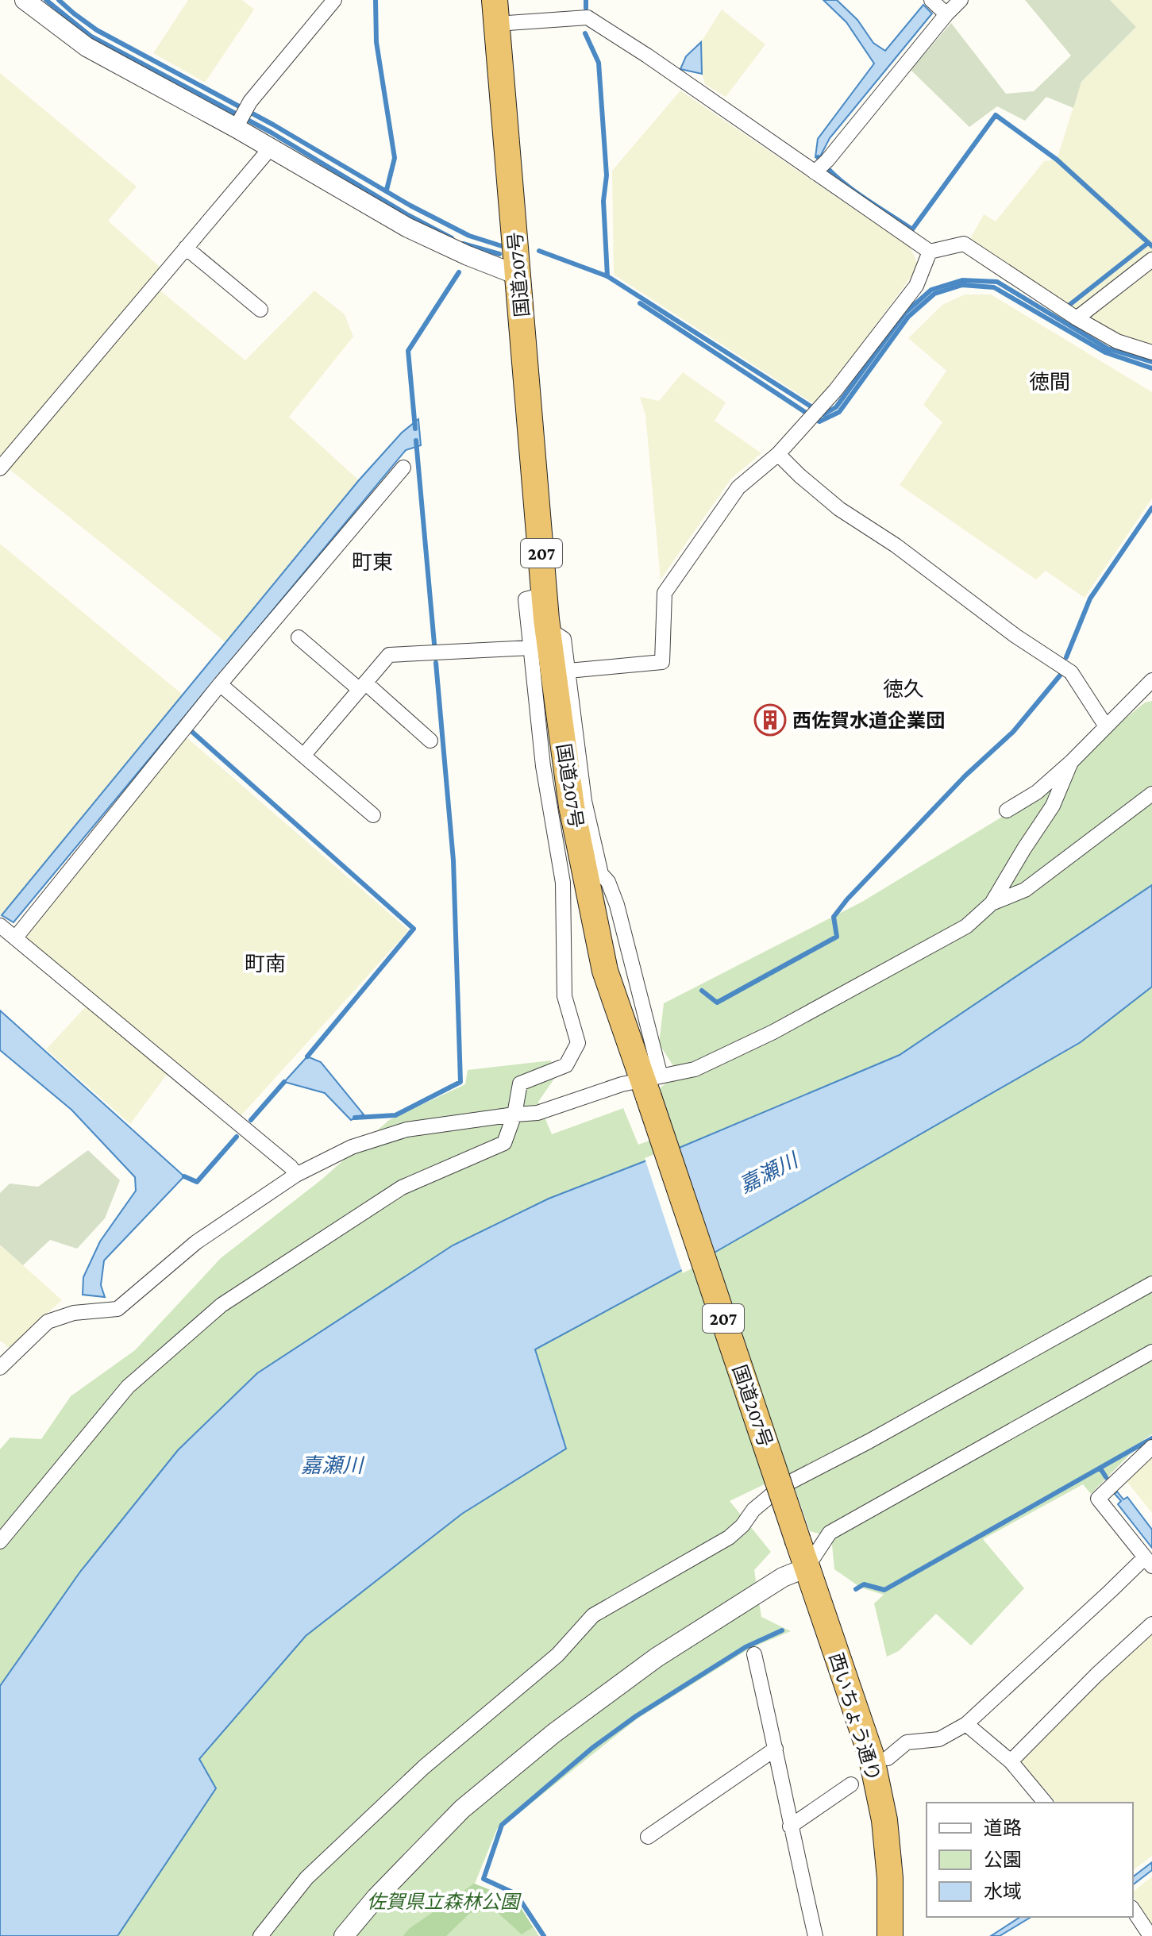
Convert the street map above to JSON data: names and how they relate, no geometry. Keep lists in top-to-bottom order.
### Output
{
  "streets": {
    "highway": ["国道207号", "207", "西いちょう通り"]
  },
  "crossings": [
    ["国道207号", "西いちょう通り"]
  ],
  "districts": [
    "徳間",
    "町東",
    "徳久",
    "町南"
  ],
  "water": ["嘉瀬川"],
  "parks": ["佐賀県立森林公園"],
  "places": {
    "building": ["西佐賀水道企業団"]
  },
  "legend": ["道路", "公園", "水域"]
}
